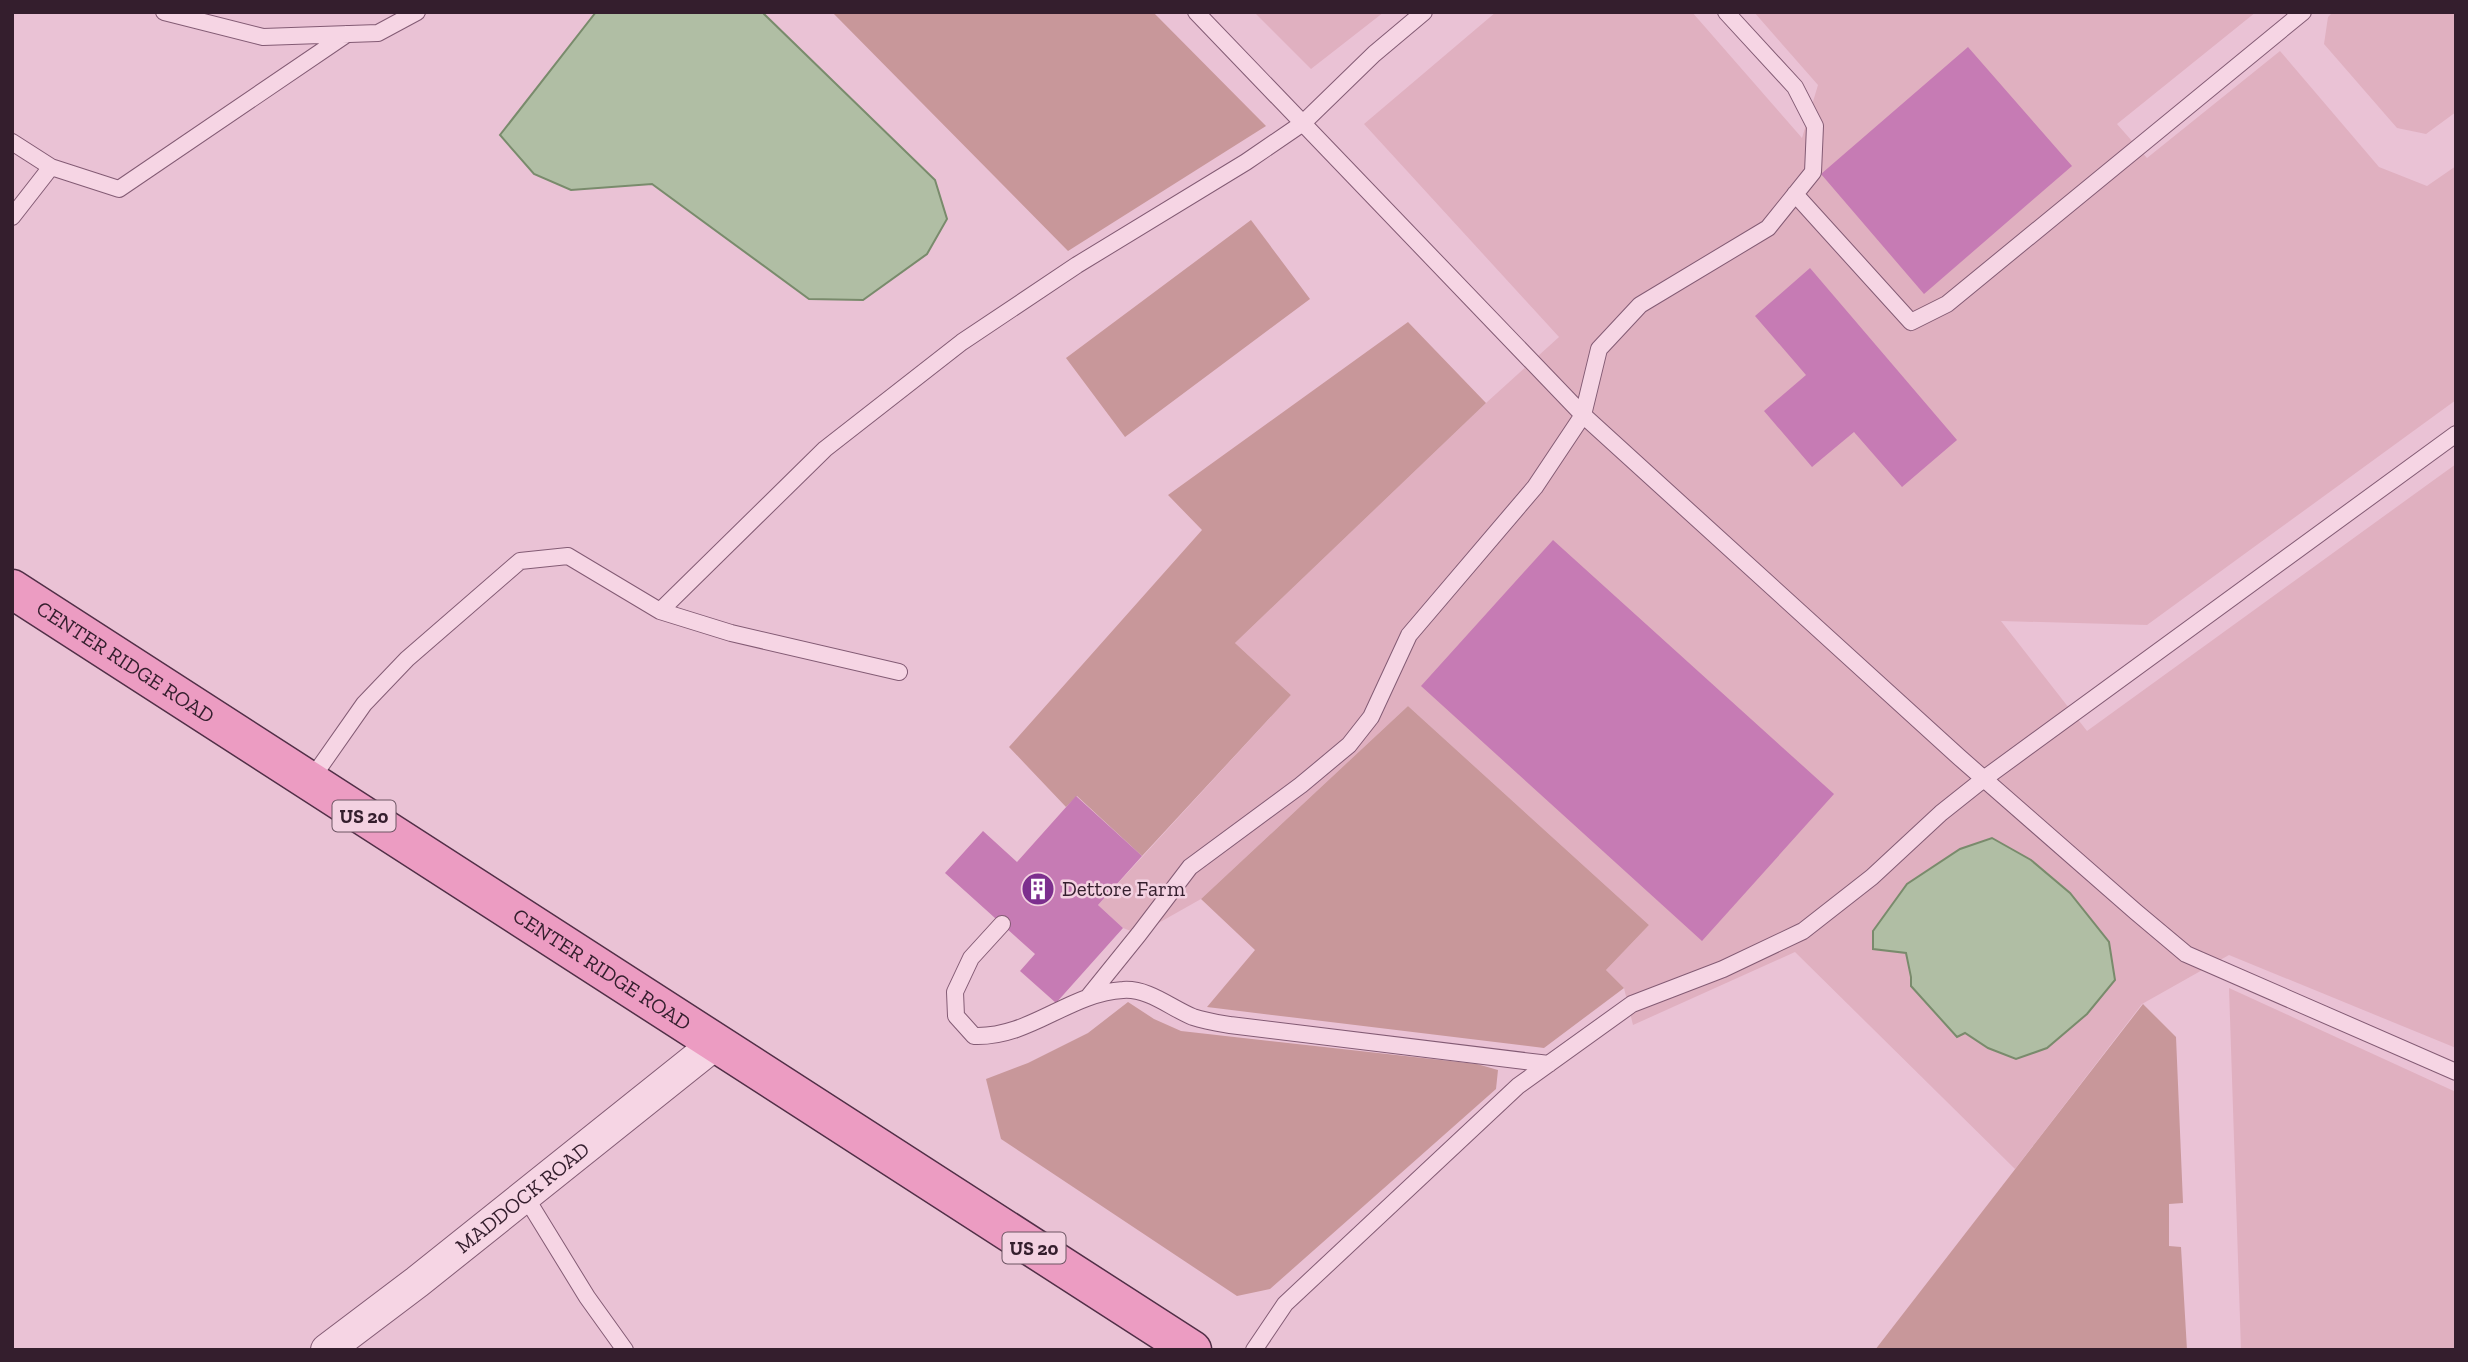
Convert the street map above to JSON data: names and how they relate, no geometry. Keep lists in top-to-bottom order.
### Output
{
  "streets": {
    "main road": ["CENTER RIDGE ROAD", "US 20"],
    "street": ["MADDOCK ROAD"]
  },
  "crossings": [
    ["CENTER RIDGE ROAD", "MADDOCK ROAD"]
  ],
  "places": {
    "building": ["Dettore Farm"]
  }
}
